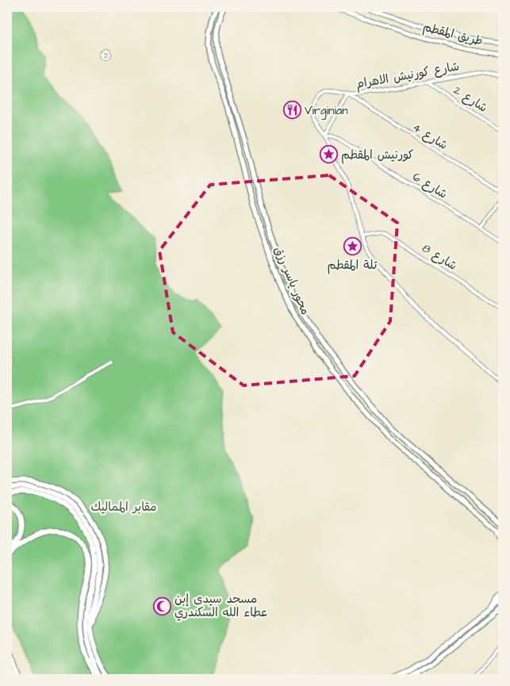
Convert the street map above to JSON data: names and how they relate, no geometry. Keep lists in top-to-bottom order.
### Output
{
  "streets": {
    "main road": ["طريق المقطم", "محور ياسر رزق"],
    "street": [
      "شارع كورنيش الاهرام",
      "شارع 2",
      "شارع 4",
      "شارع 6",
      "شارع 8"
    ]
  },
  "crossings": [
    ["شارع كورنيش الاهرام", "شارع 2"],
    ["شارع كورنيش الاهرام", "شارع 4"],
    ["شارع كورنيش الاهرام", "شارع 6"],
    ["شارع كورنيش الاهرام", "شارع 8"]
  ],
  "parks": ["مقابر المماليك"],
  "places": {
    "restaurant": ["Virginian"],
    "place": ["كورنيش المقطم", "تلة المقطم"],
    "mosque": ["مسجد سيدى إبن عطاء الله السكندري"]
  }
}
